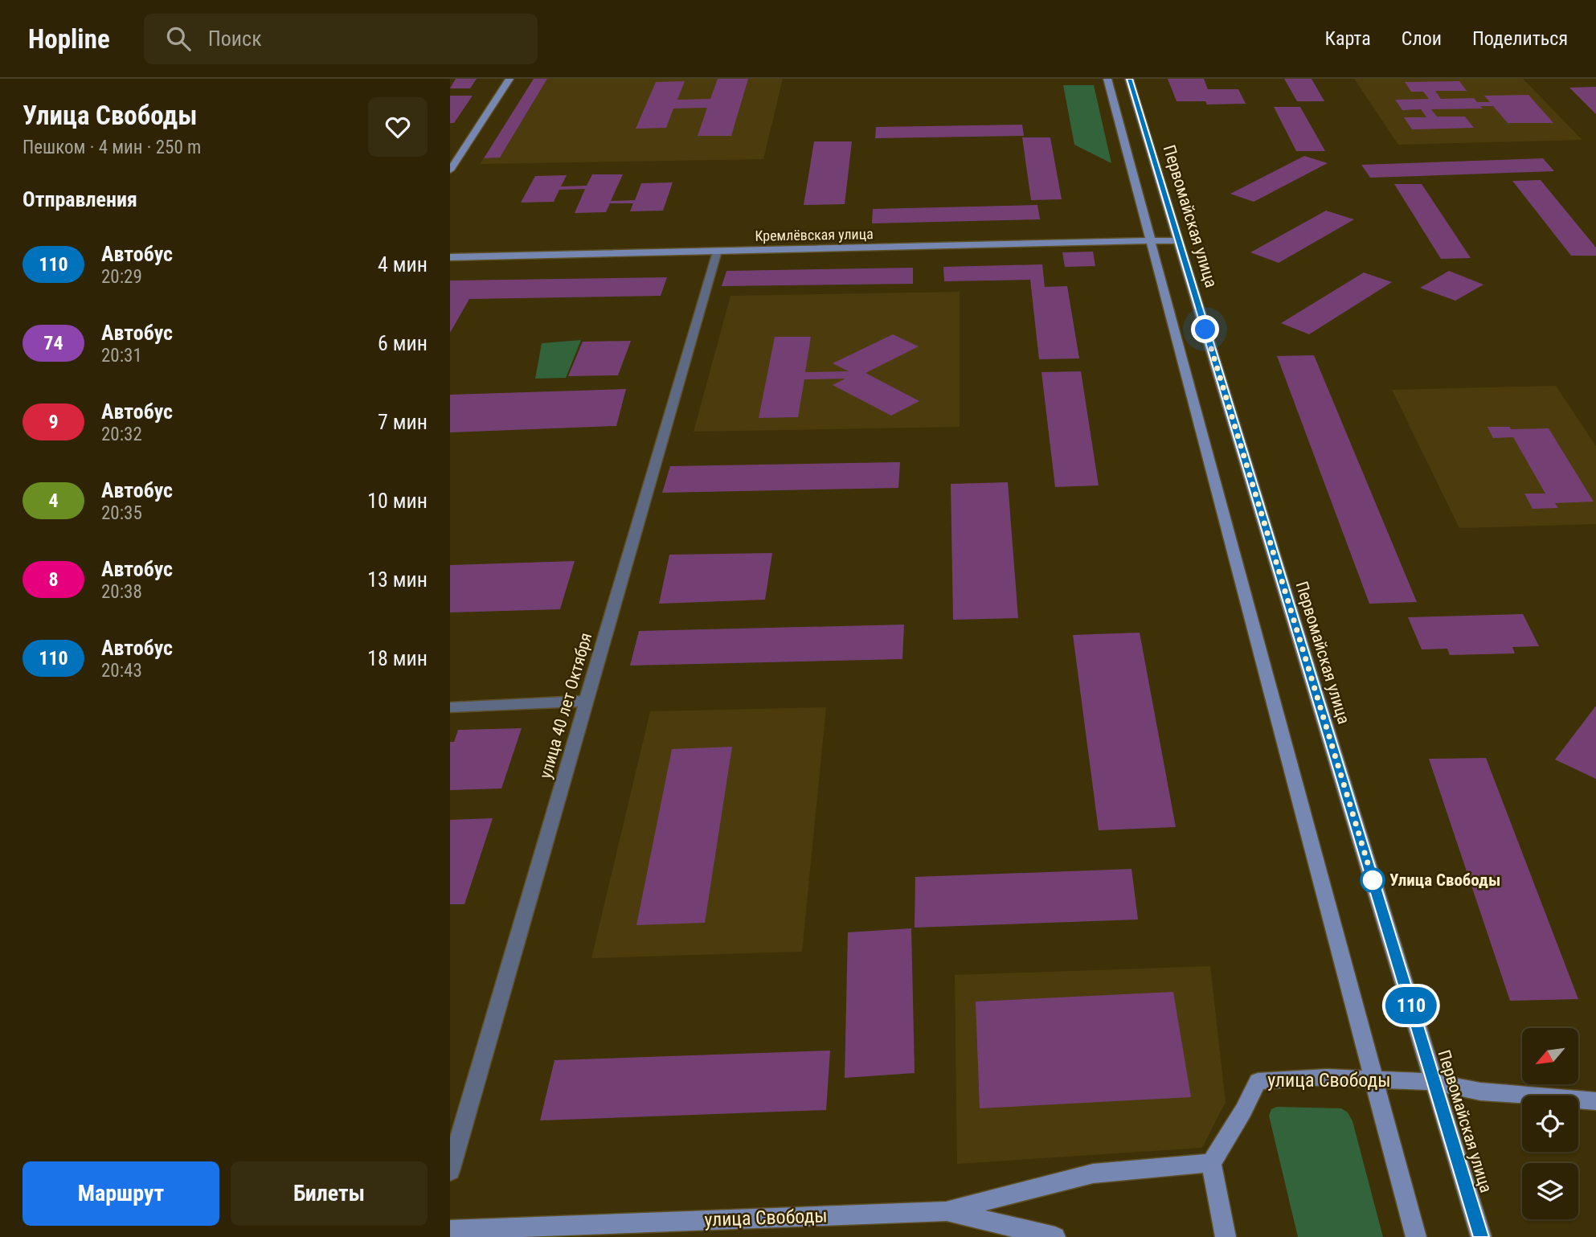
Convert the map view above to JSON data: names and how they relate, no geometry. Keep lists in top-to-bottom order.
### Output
{
  "streets": {
    "main road": ["Первомайская улица", "Кремлёвская улица", "улица Свободы"],
    "street": ["улица 40 лет Октября"]
  },
  "crossings": [
    ["Первомайская улица", "Кремлёвская улица"],
    ["Первомайская улица", "улица Свободы"],
    ["Кремлёвская улица", "улица 40 лет Октября"]
  ],
  "places": ["Улица Свободы"],
  "lines": ["bus line 110"],
  "north": "bottom left",
  "page": {
    "header": "Hopline",
    "search": "Поиск",
    "nav": ["Карта", "Слои", "Поделиться"],
    "heading": [
      ["Улица Свободы", "Пешком · 4 мин · 250 m"],
      "Отправления"
    ],
    "on_map": "110",
    "list": [
      {
        "mark": "110",
        "name": "Автобус",
        "note": "20:29",
        "value": "4 мин"
      },
      {
        "mark": "74",
        "name": "Автобус",
        "note": "20:31",
        "value": "6 мин"
      },
      {
        "mark": "9",
        "name": "Автобус",
        "note": "20:32",
        "value": "7 мин"
      },
      {
        "mark": "4",
        "name": "Автобус",
        "note": "20:35",
        "value": "10 мин"
      },
      {
        "mark": "8",
        "name": "Автобус",
        "note": "20:38",
        "value": "13 мин"
      },
      {
        "mark": "110",
        "name": "Автобус",
        "note": "20:43",
        "value": "18 мин"
      }
    ],
    "buttons": ["Маршрут", "Билеты"]
  }
}
